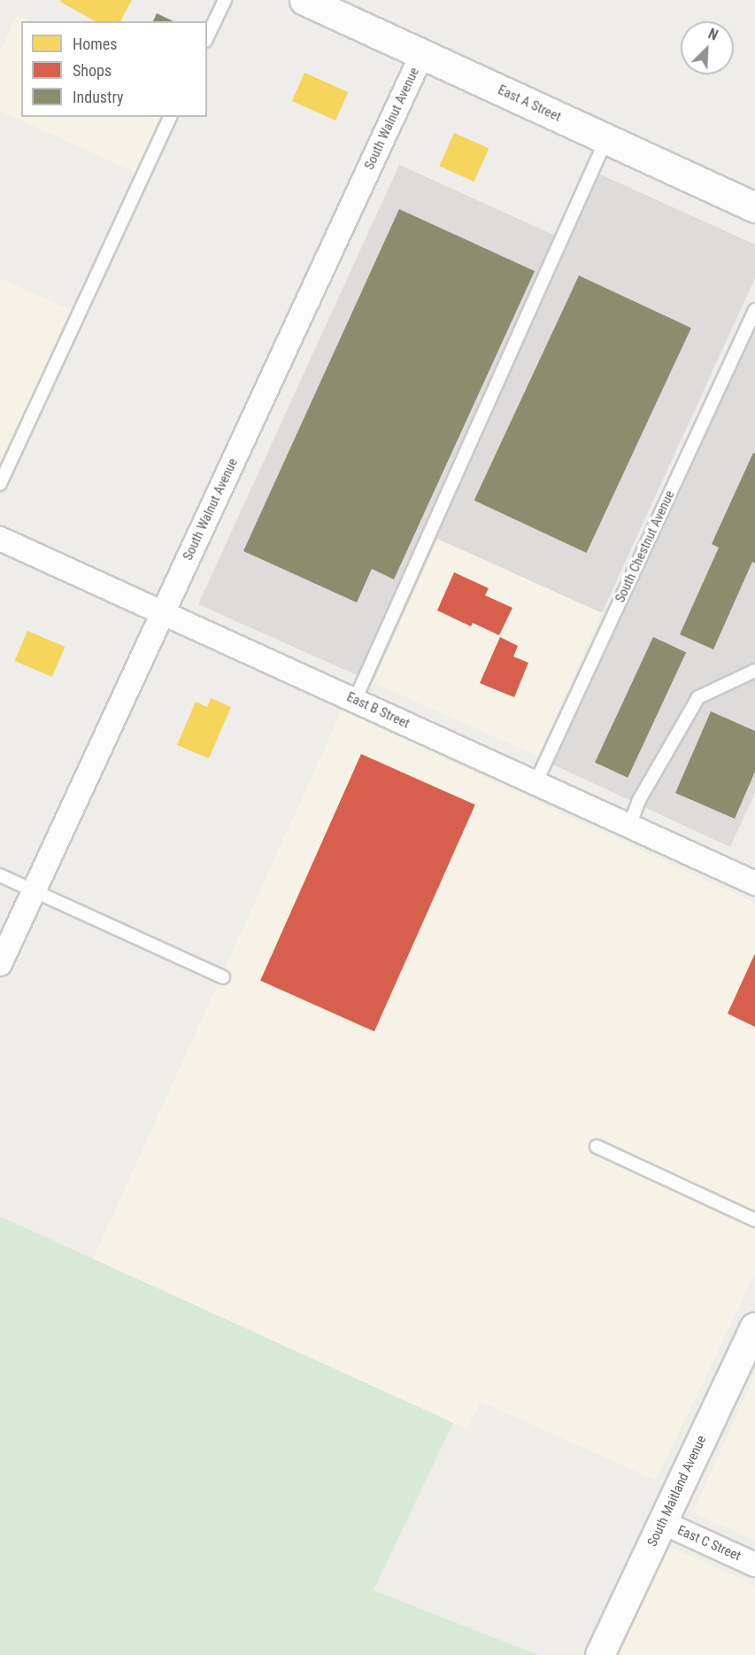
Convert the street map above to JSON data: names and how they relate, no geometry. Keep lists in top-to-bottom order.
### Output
{
  "streets": {
    "main road": ["East A Street"],
    "street": [
      "South Walnut Avenue",
      "East B Street",
      "South Maitland Avenue",
      "East C Street"
    ],
    "lane": ["South Chestnut Avenue"]
  },
  "crossings": [
    ["East A Street", "South Walnut Avenue"],
    ["South Walnut Avenue", "East B Street"],
    ["South Chestnut Avenue", "East B Street"],
    ["South Maitland Avenue", "East C Street"]
  ],
  "legend": ["Homes", "Shops", "Industry"],
  "north": "top right"
}
